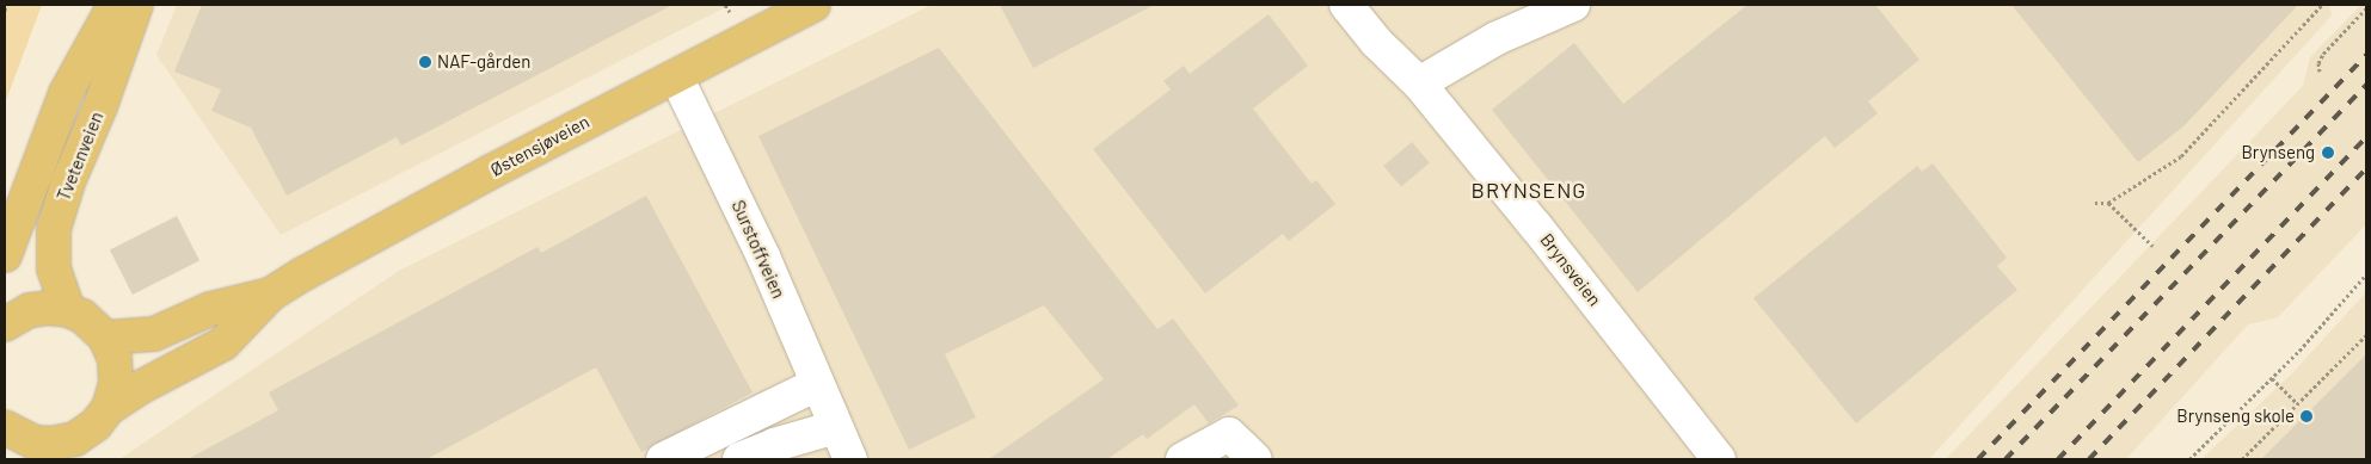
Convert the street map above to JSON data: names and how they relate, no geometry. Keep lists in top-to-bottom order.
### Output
{
  "streets": {
    "main road": ["Østensjøveien", "Tvetenveien"],
    "lane": ["Surstoffveien", "Brynsveien"]
  },
  "crossings": [
    ["Østensjøveien", "Tvetenveien"],
    ["Østensjøveien", "Surstoffveien"]
  ],
  "districts": ["BRYNSENG"],
  "places": ["NAF-gården", "Brynseng", "Brynseng skole"]
}
